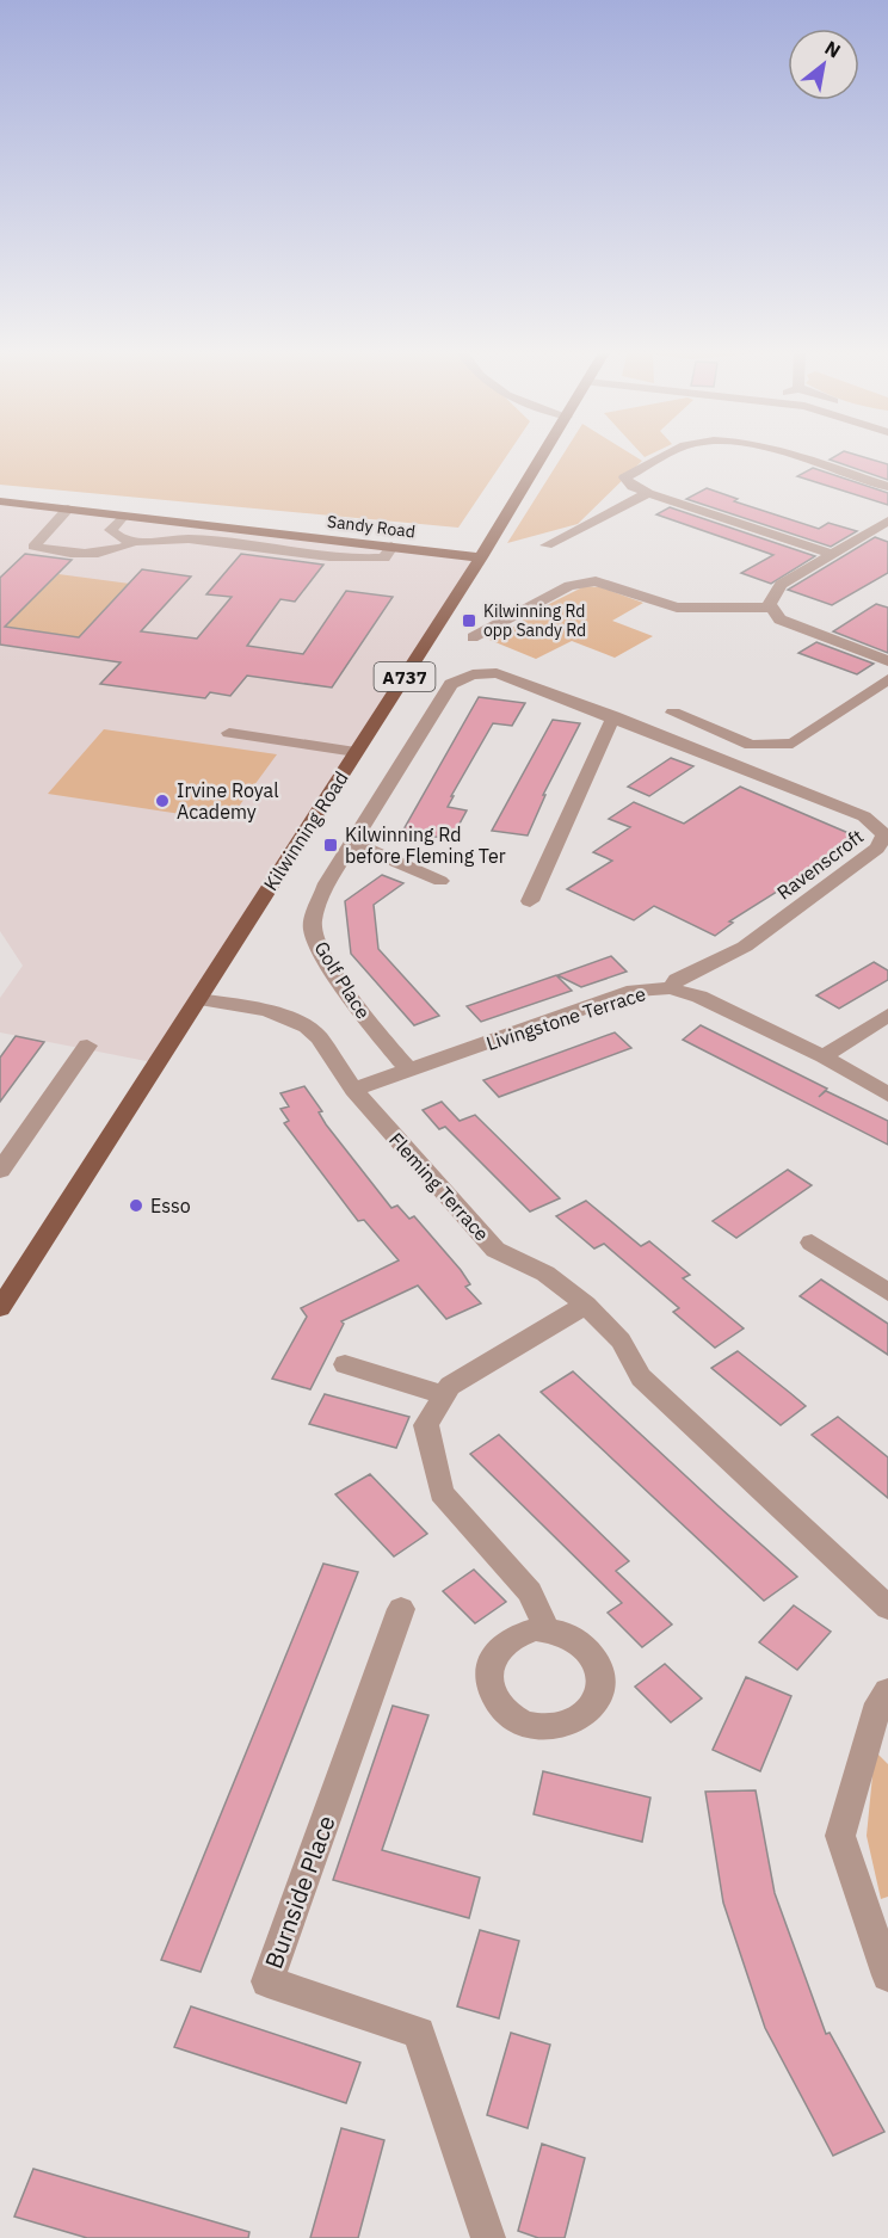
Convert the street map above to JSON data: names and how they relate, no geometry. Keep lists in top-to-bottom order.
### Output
{
  "streets": {
    "main road": ["Sandy Road", "A737", "Kilwinning Road"],
    "street": [
      "Ravenscroft",
      "Golf Place",
      "Livingstone Terrace",
      "Fleming Terrace",
      "Burnside Place"
    ]
  },
  "crossings": [
    ["Sandy Road", "Kilwinning Road"],
    ["Kilwinning Road", "Fleming Terrace"],
    ["Ravenscroft", "Golf Place"],
    ["Ravenscroft", "Livingstone Terrace"],
    ["Golf Place", "Livingstone Terrace"],
    ["Livingstone Terrace", "Fleming Terrace"]
  ],
  "places": {
    "transit": ["Kilwinning Rd opp Sandy Rd", "Kilwinning Rd before Fleming Ter"],
    "other": ["Irvine Royal Academy", "Esso"]
  },
  "north": "top right"
}
